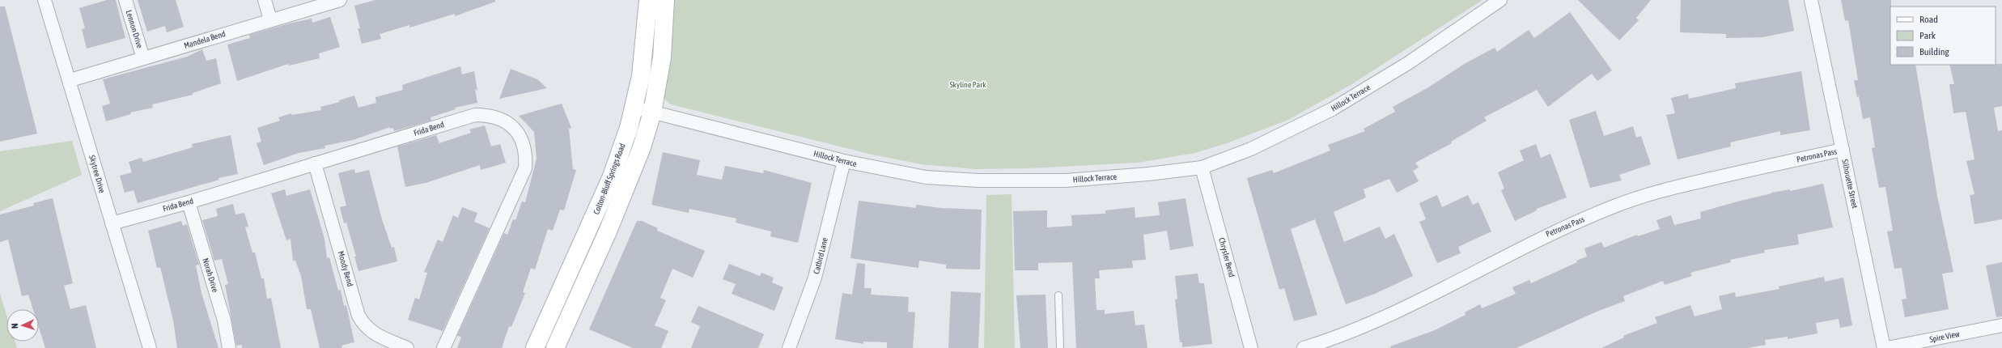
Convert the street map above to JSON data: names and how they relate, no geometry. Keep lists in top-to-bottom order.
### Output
{
  "streets": {
    "street": [
      "Lennon Drive",
      "Mandela Bend",
      "Hillock Terrace",
      "Frida Bend",
      "Petronas Pass",
      "Skytree Drive",
      "Colton-Bluff Springs Road",
      "Silhouette Street",
      "Catbird Lane",
      "Chrysler Bend",
      "Moody Bend",
      "Norah Drive",
      "Spire View"
    ]
  },
  "crossings": [
    ["Lennon Drive", "Mandela Bend"],
    ["Mandela Bend", "Skytree Drive"],
    ["Hillock Terrace", "Colton-Bluff Springs Road"],
    ["Hillock Terrace", "Catbird Lane"],
    ["Hillock Terrace", "Chrysler Bend"],
    ["Frida Bend", "Skytree Drive"],
    ["Frida Bend", "Moody Bend"],
    ["Frida Bend", "Norah Drive"],
    ["Petronas Pass", "Silhouette Street"]
  ],
  "parks": ["Skyline Park"],
  "legend": ["Road", "Park", "Building"],
  "north": "left"
}
